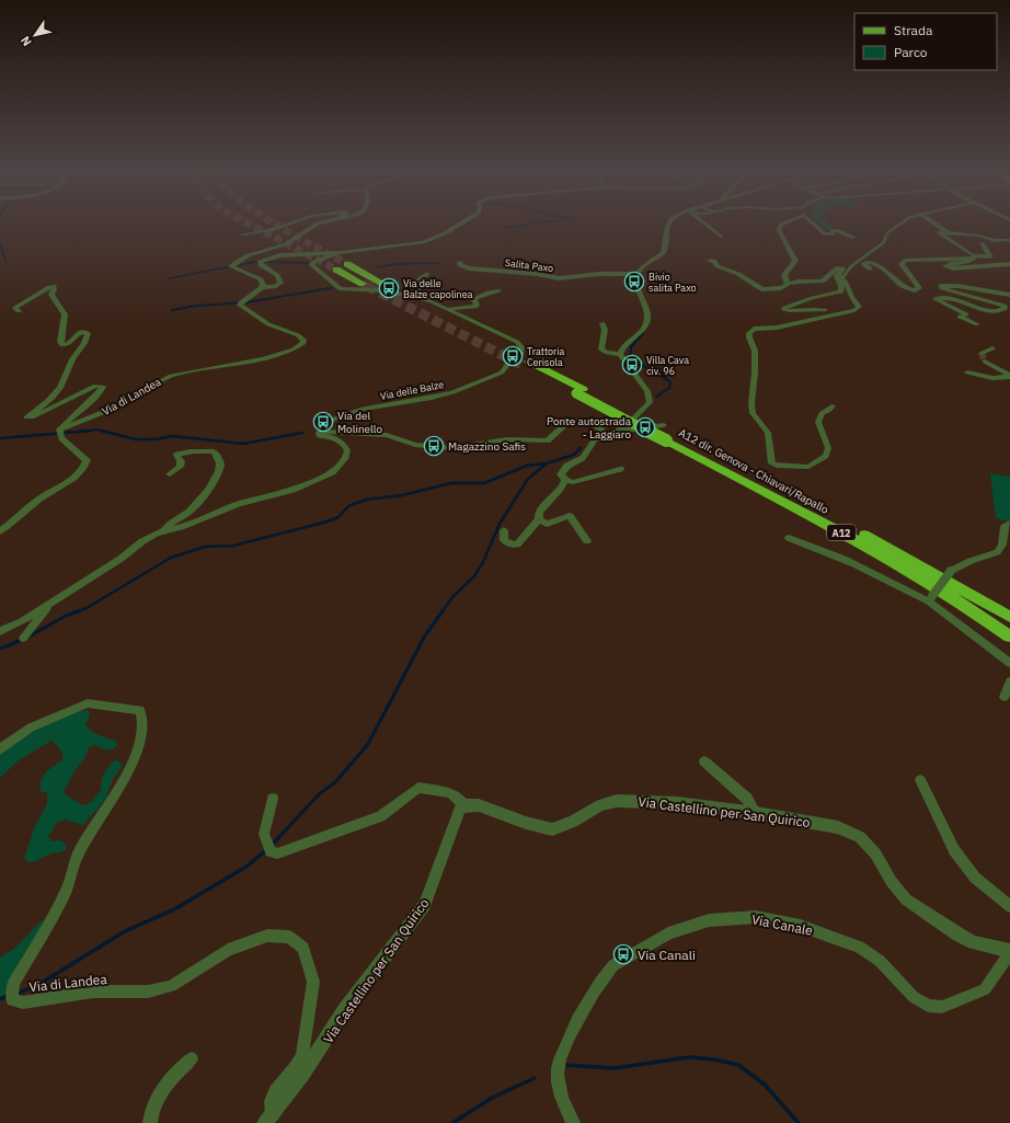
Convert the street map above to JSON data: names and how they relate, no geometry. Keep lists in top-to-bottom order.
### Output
{
  "streets": {
    "highway": ["A12 dir. Genova - Chiavari/Rapallo", "A12"],
    "street": [
      "Salita Paxo",
      "Via delle Balze",
      "Via di Landea",
      "Via Castellino per San Quirico",
      "Via Canale"
    ]
  },
  "crossings": [
    ["Via di Landea", "Via Castellino per San Quirico"],
    ["A12 dir. Genova - Chiavari/Rapallo", "A12"],
    ["Via Castellino per San Quirico", "Via Canale"]
  ],
  "places": {
    "bus stop": [
      "Bivio salita Paxo",
      "Via delle Balze capolinea",
      "Trattoria Cerisola",
      "Villa Cava civ. 96",
      "Via del Molinello",
      "Ponte autostrada - Laggiaro",
      "Magazzino Safis",
      "Via Canali"
    ]
  },
  "legend": ["Strada", "Parco"],
  "north": "bottom left"
}
